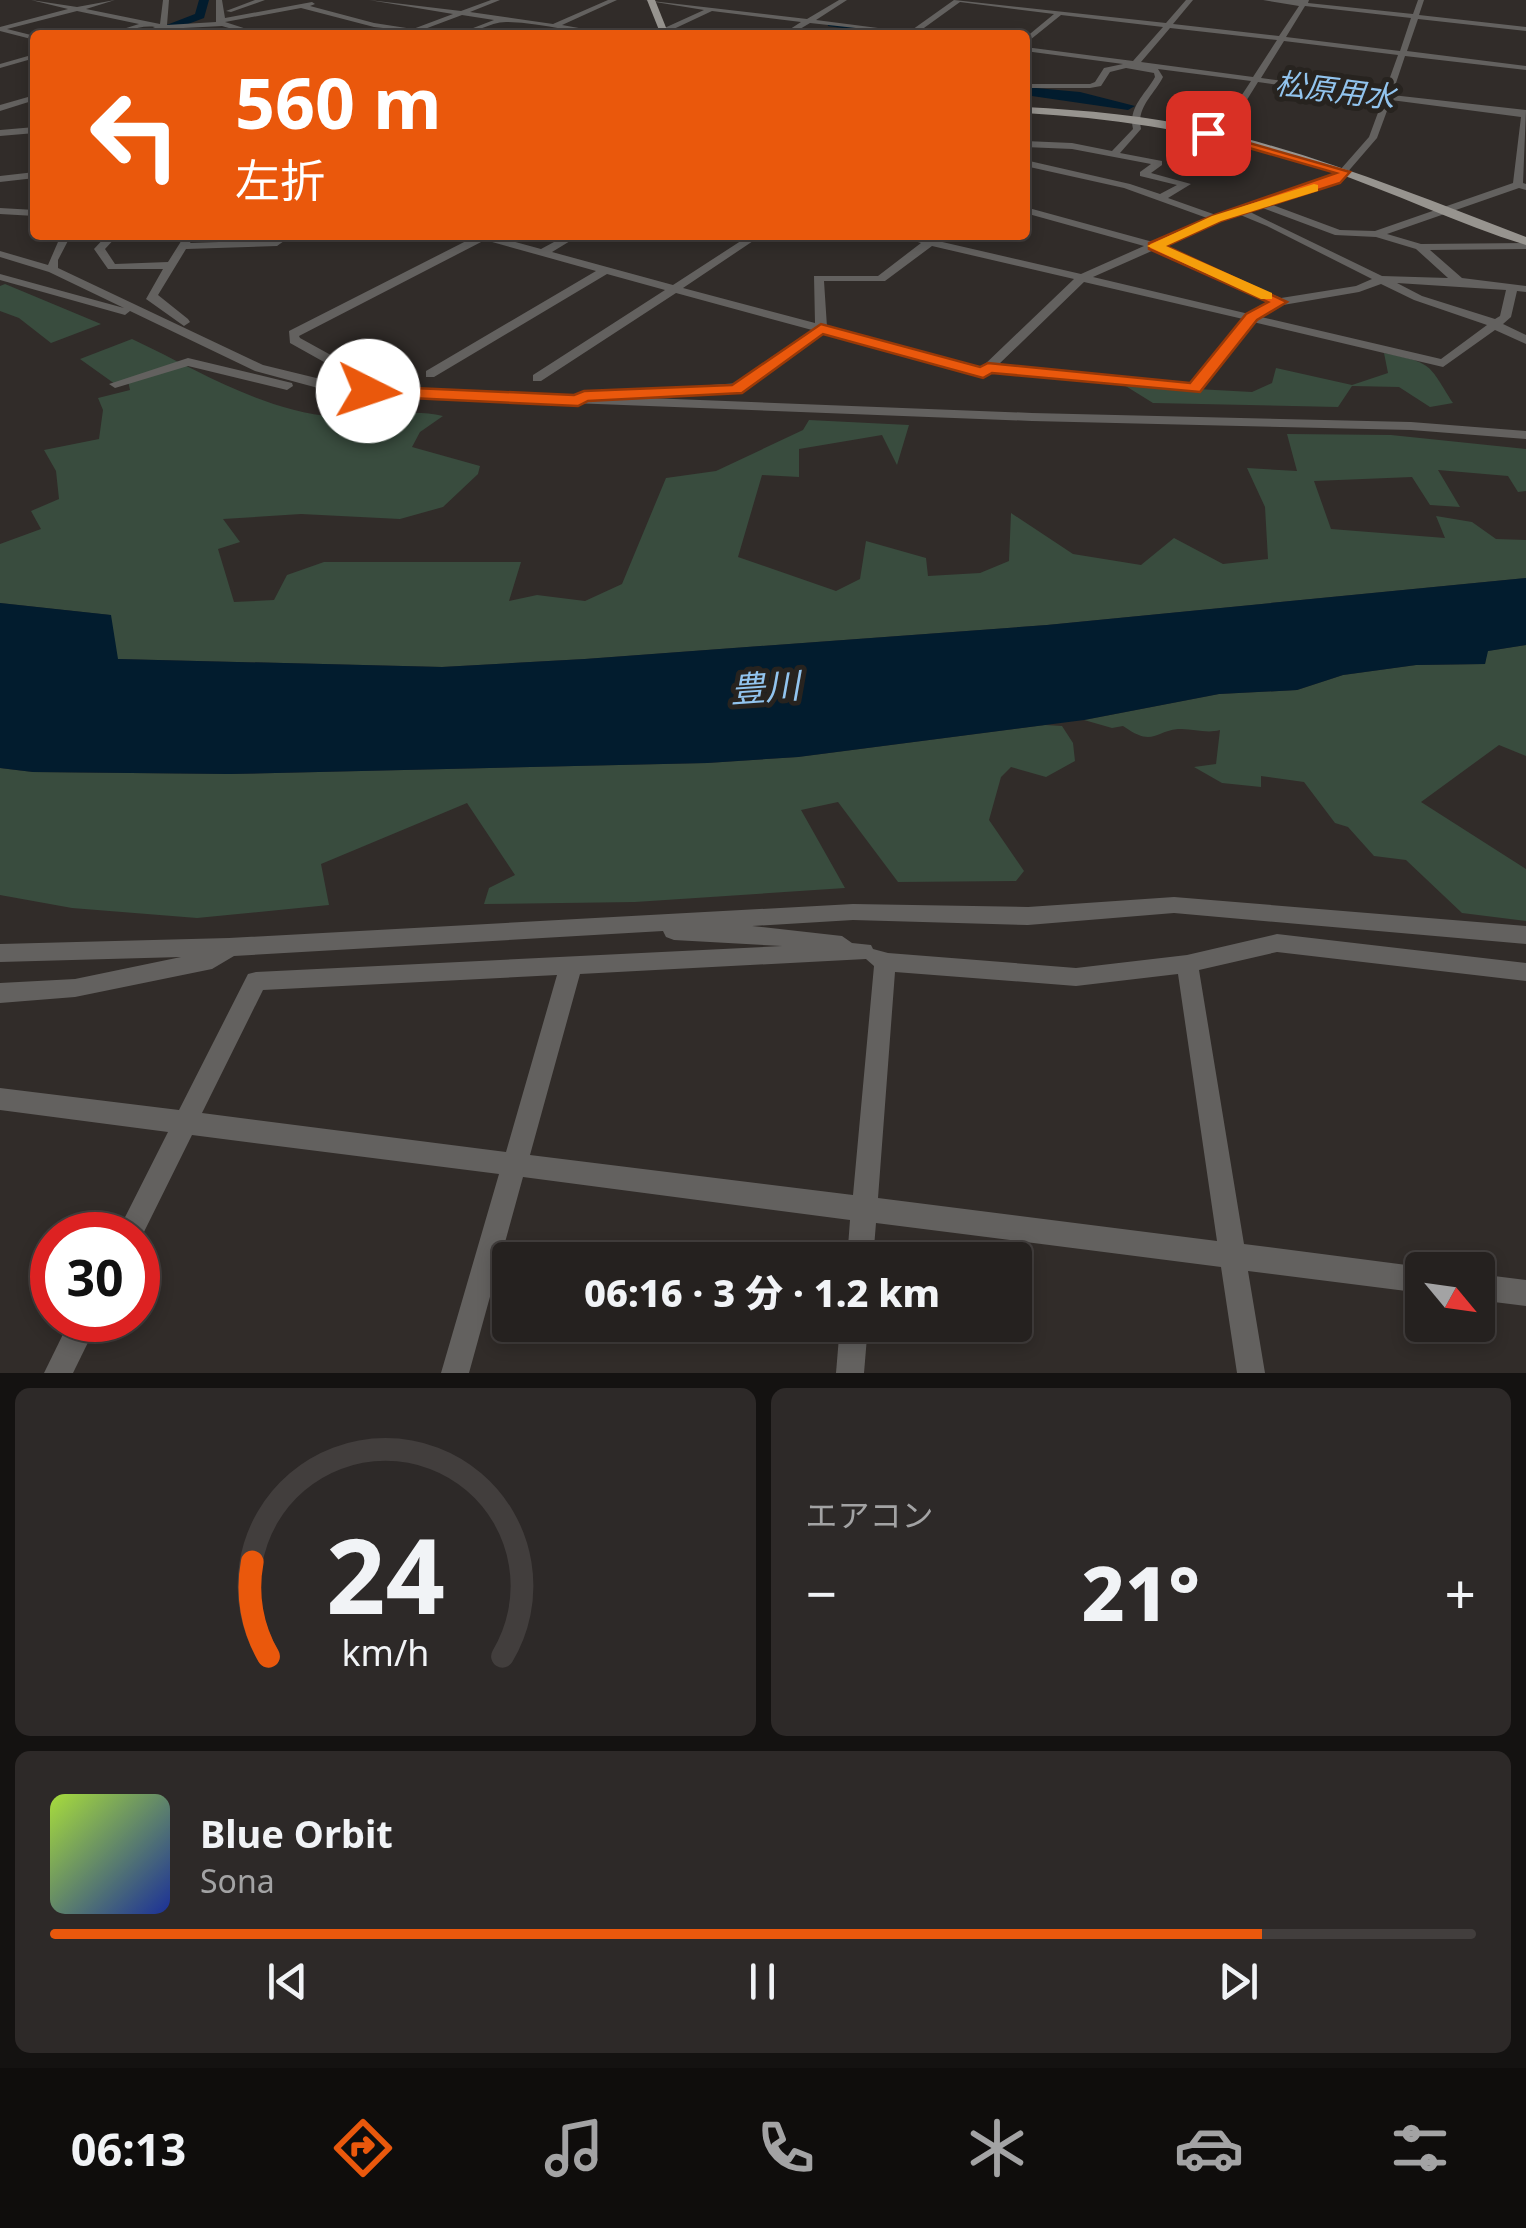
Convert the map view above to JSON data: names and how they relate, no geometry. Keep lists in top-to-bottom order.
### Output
{
  "water": ["松原用水", "豊川"],
  "north": "bottom right",
  "page": {
    "turn": ["560 m", "左折"],
    "limit": "30",
    "trip": "06:16 · 3 分 · 1.2 km",
    "tile": "エアコン",
    "heat": ["−", "21°", "+"],
    "song": ["Blue Orbit", "Sona"],
    "tabs": "06:13",
    "gauge": ["24", "km/h"]
  }
}
